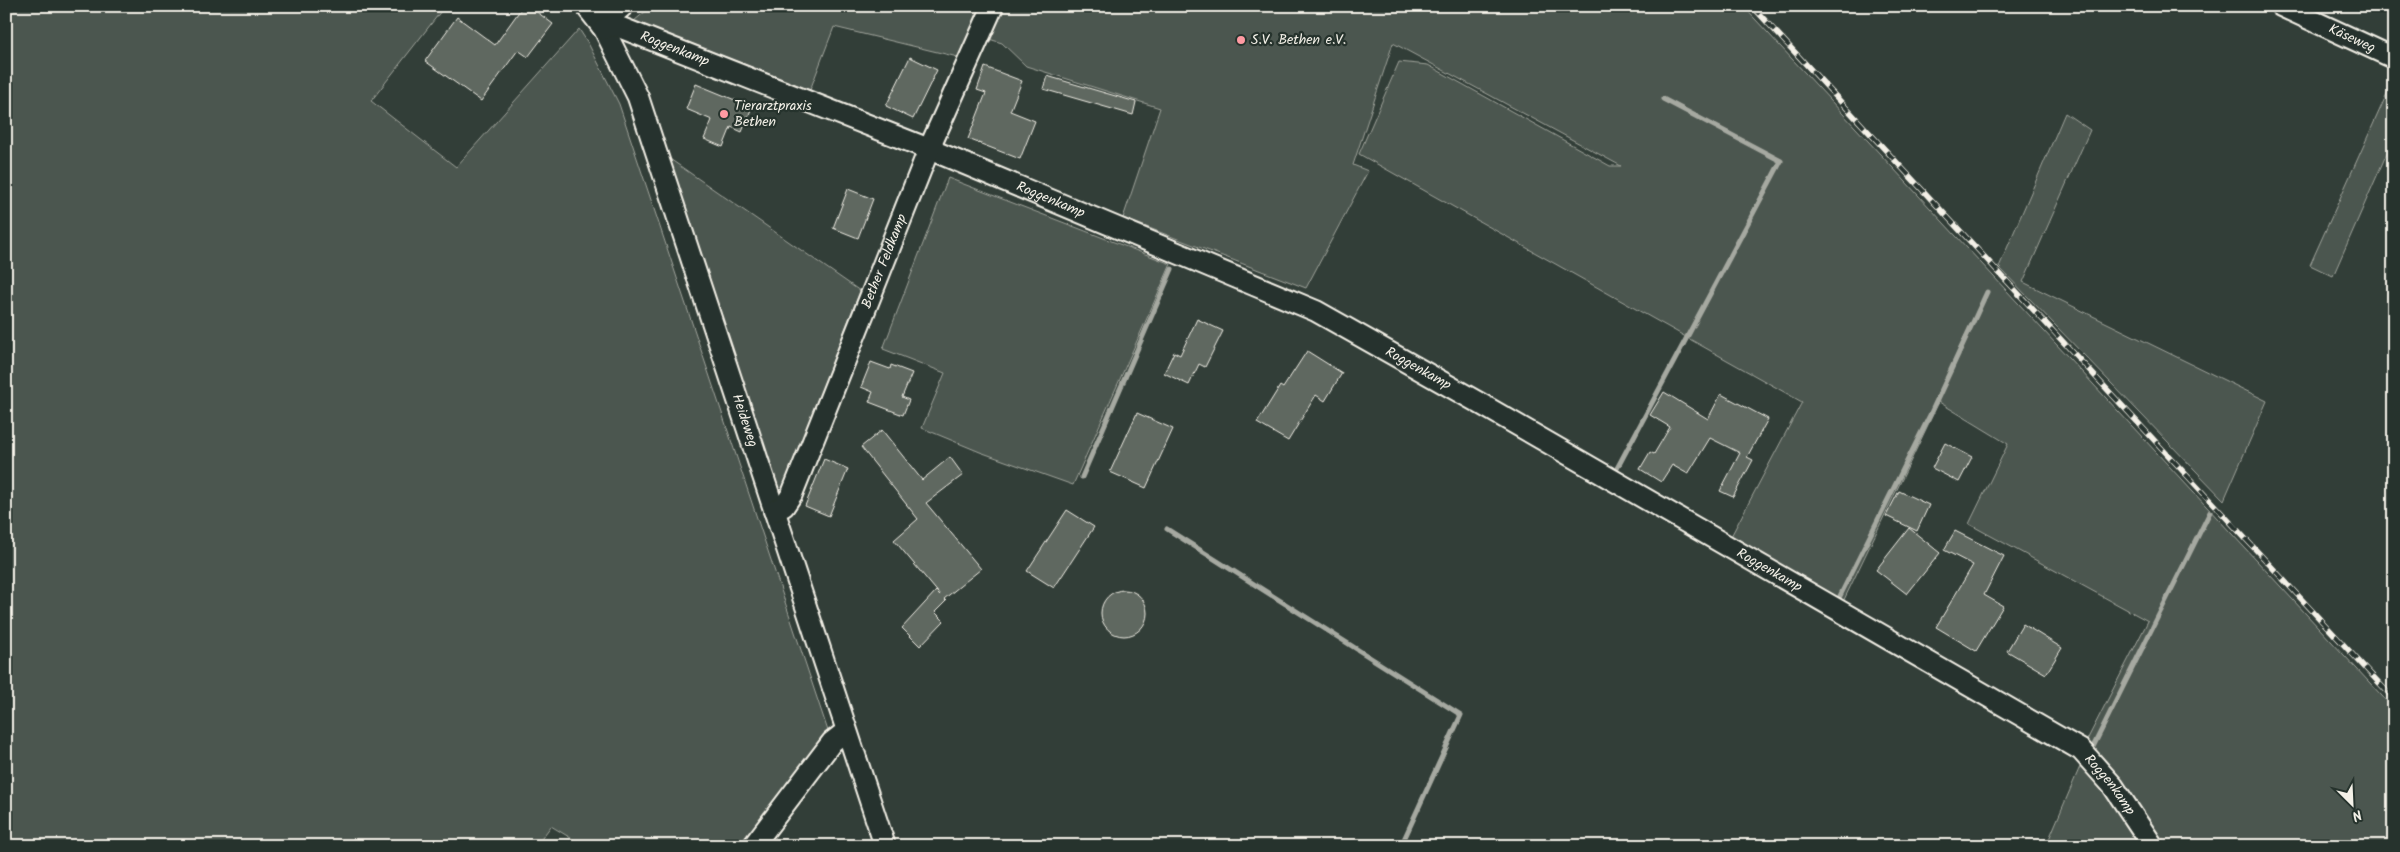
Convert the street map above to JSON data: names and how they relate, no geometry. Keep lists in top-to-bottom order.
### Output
{
  "streets": {
    "street": [
      "Käseweg",
      "Roggenkamp",
      "Bether Feldkamp",
      "Heideweg"
    ]
  },
  "crossings": [
    ["Roggenkamp", "Bether Feldkamp"],
    ["Roggenkamp", "Heideweg"],
    ["Bether Feldkamp", "Heideweg"]
  ],
  "places": ["S.V. Bethen e.V.", "Tierarztpraxis Bethen"],
  "north": "bottom right"
}
